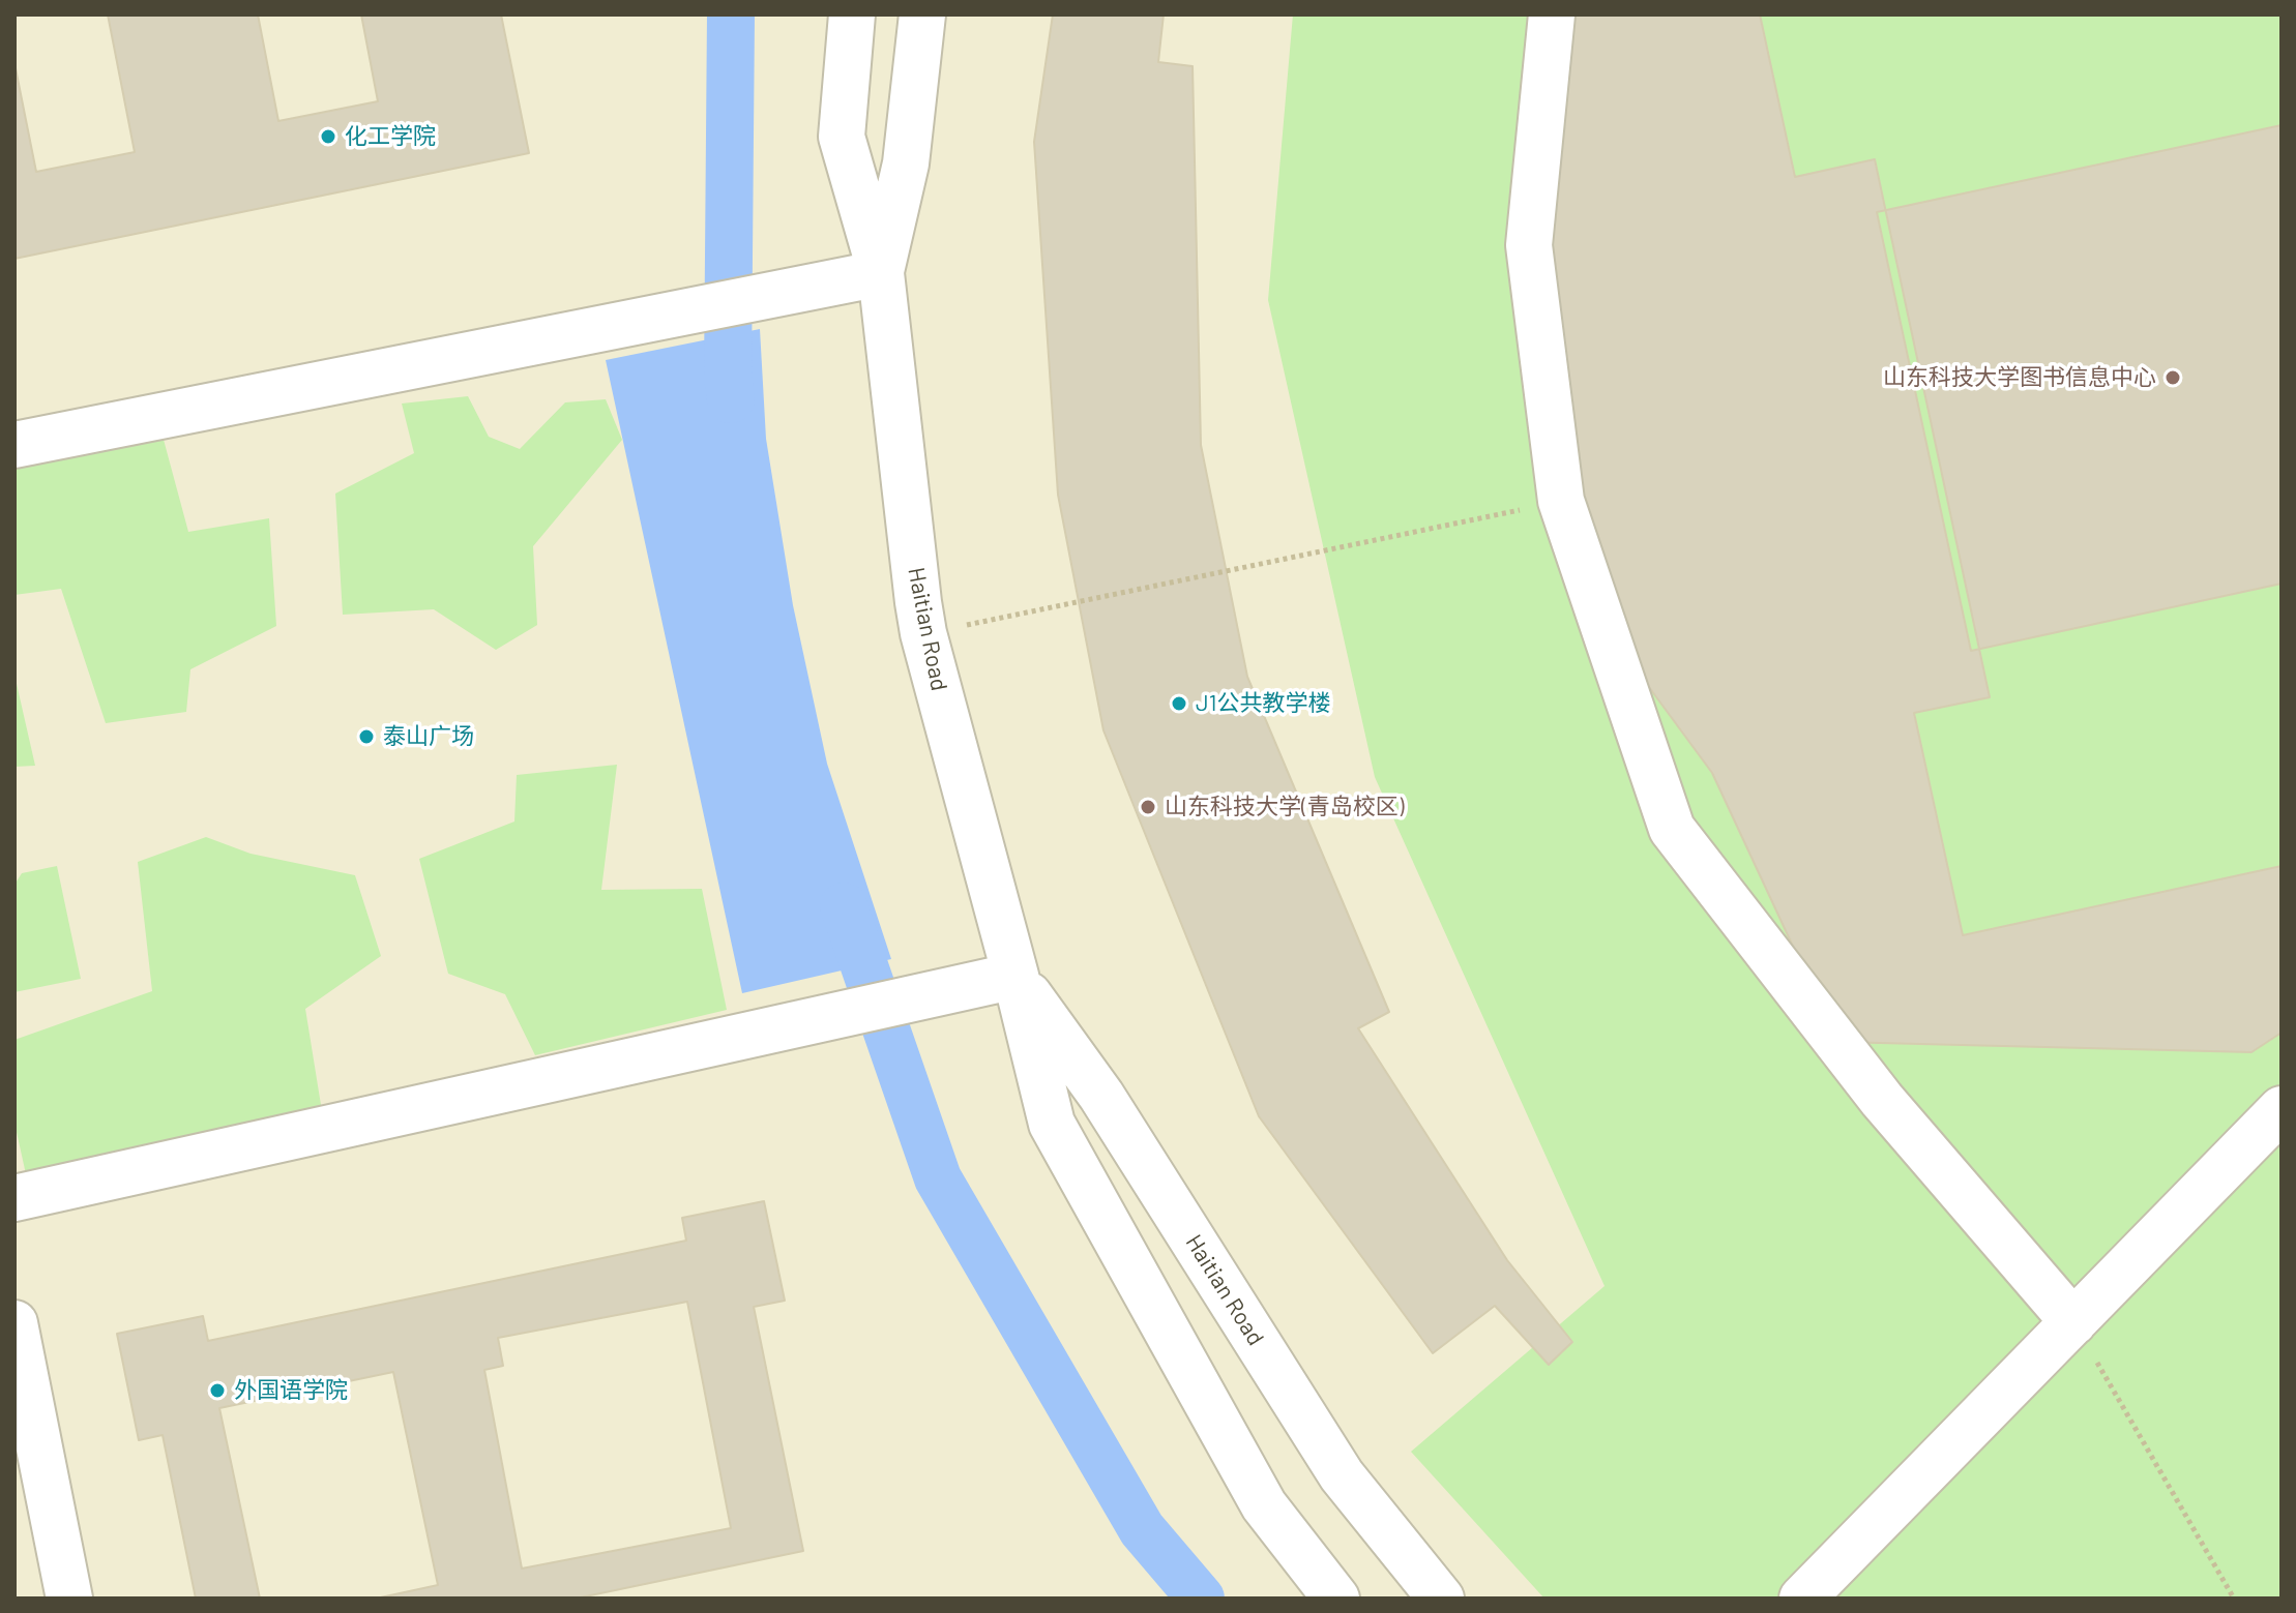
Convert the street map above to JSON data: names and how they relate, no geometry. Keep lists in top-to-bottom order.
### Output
{
  "streets": {
    "lane": ["Haitian Road"]
  },
  "places": [
    "化工学院",
    "山东科技大学图书信息中心",
    "J1公共教学楼",
    "泰山广场",
    "山东科技大学(青岛校区)",
    "外国语学院"
  ]
}
